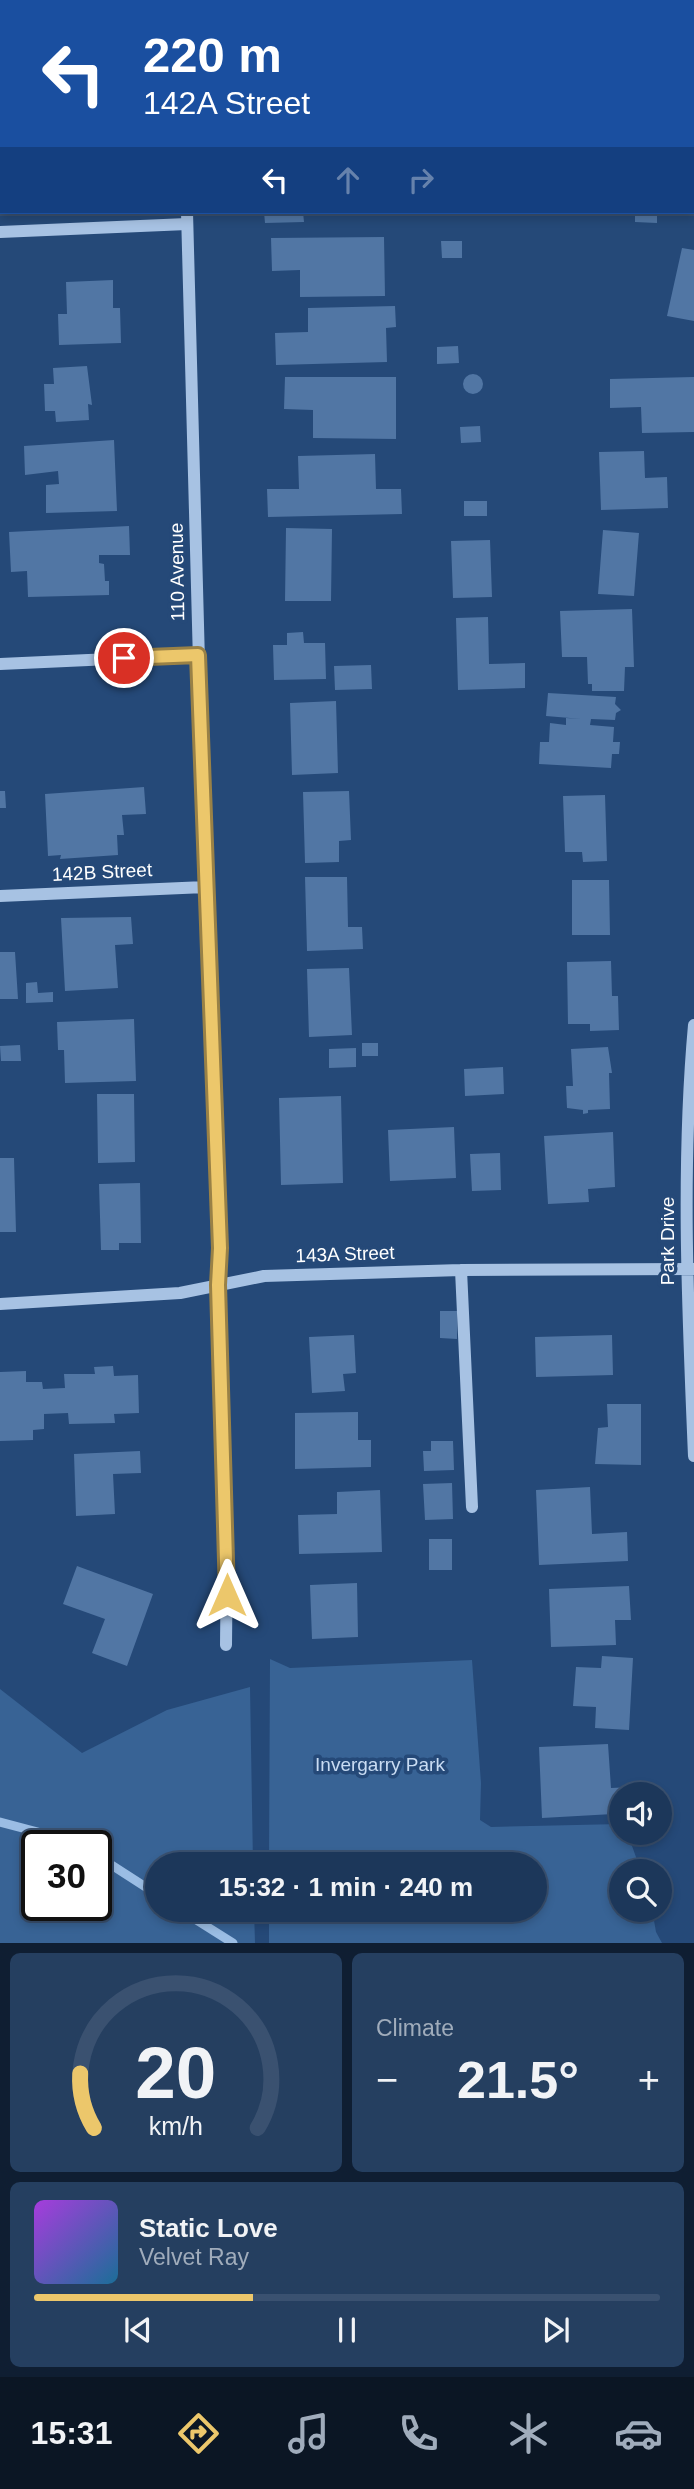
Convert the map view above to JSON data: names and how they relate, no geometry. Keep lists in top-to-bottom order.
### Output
{
  "streets": {
    "street": [
      "110 Avenue",
      "142B Street",
      "Park Drive",
      "143A Street"
    ]
  },
  "crossings": [
    ["110 Avenue", "142B Street"],
    ["110 Avenue", "143A Street"],
    ["Park Drive", "143A Street"]
  ],
  "parks": ["Invergarry Park"],
  "page": {
    "turn": ["220 m", "142A Street"],
    "limit": "30",
    "trip": "15:32 · 1 min · 240 m",
    "tile": "Climate",
    "heat": ["−", "21.5°", "+"],
    "song": ["Static Love", "Velvet Ray"],
    "tabs": "15:31",
    "gauge": ["20", "km/h"]
  }
}
